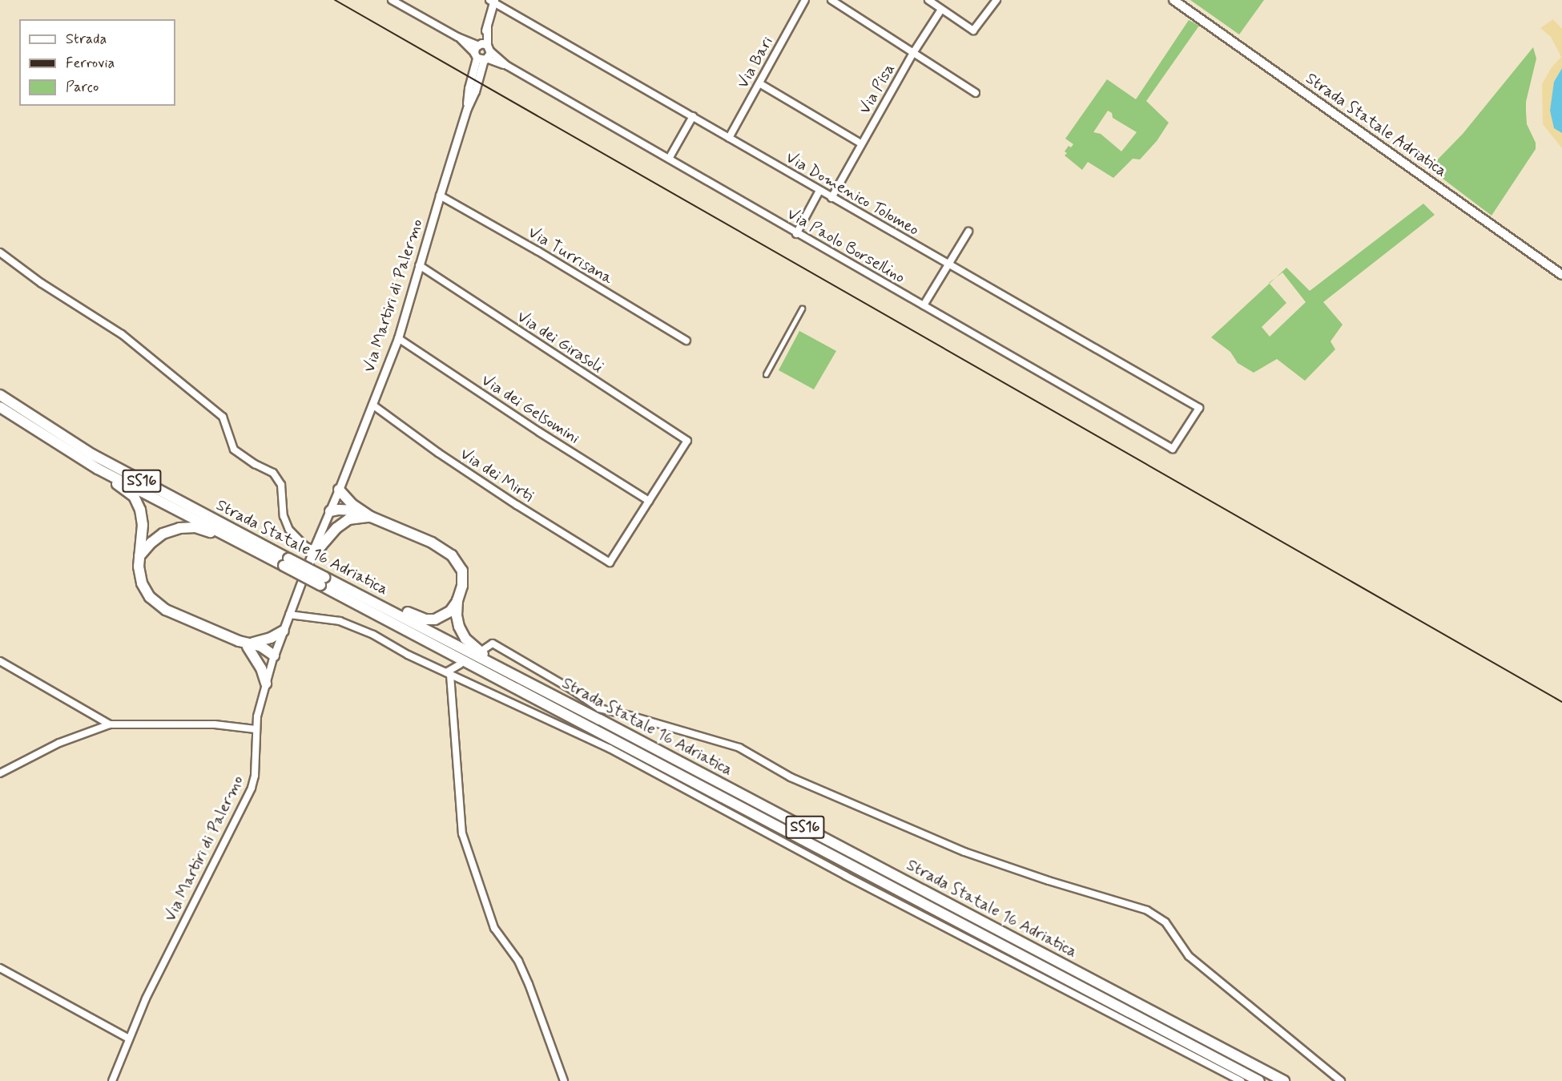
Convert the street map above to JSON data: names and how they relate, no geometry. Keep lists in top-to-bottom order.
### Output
{
  "streets": {
    "highway": ["SS16", "Strada Statale 16 Adriatica"],
    "main road": ["Strada Statale Adriatica"],
    "street": [
      "Via Bari",
      "Via Pisa",
      "Via Domenico Tolomeo",
      "Via Paolo Borsellino",
      "Via Turrisana",
      "Via Martiri di Palermo",
      "Via dei Girasoli",
      "Via dei Gelsomini",
      "Via dei Mirti"
    ]
  },
  "crossings": [
    ["Via Bari", "Via Domenico Tolomeo"],
    ["Via Pisa", "Via Domenico Tolomeo"],
    ["Via Domenico Tolomeo", "Via Paolo Borsellino"],
    ["Via Domenico Tolomeo", "Via Martiri di Palermo"],
    ["Via Paolo Borsellino", "Via Martiri di Palermo"],
    ["Via Turrisana", "Via Martiri di Palermo"],
    ["Via Martiri di Palermo", "Via dei Girasoli"],
    ["Via Martiri di Palermo", "Via dei Gelsomini"],
    ["Via Martiri di Palermo", "Via dei Mirti"],
    ["Via Martiri di Palermo", "SS16"],
    ["Via dei Girasoli", "Via dei Gelsomini"],
    ["Via dei Girasoli", "Via dei Mirti"],
    ["Via dei Gelsomini", "Via dei Mirti"],
    ["SS16", "Strada Statale 16 Adriatica"]
  ],
  "legend": ["Strada", "Ferrovia", "Parco"]
}
